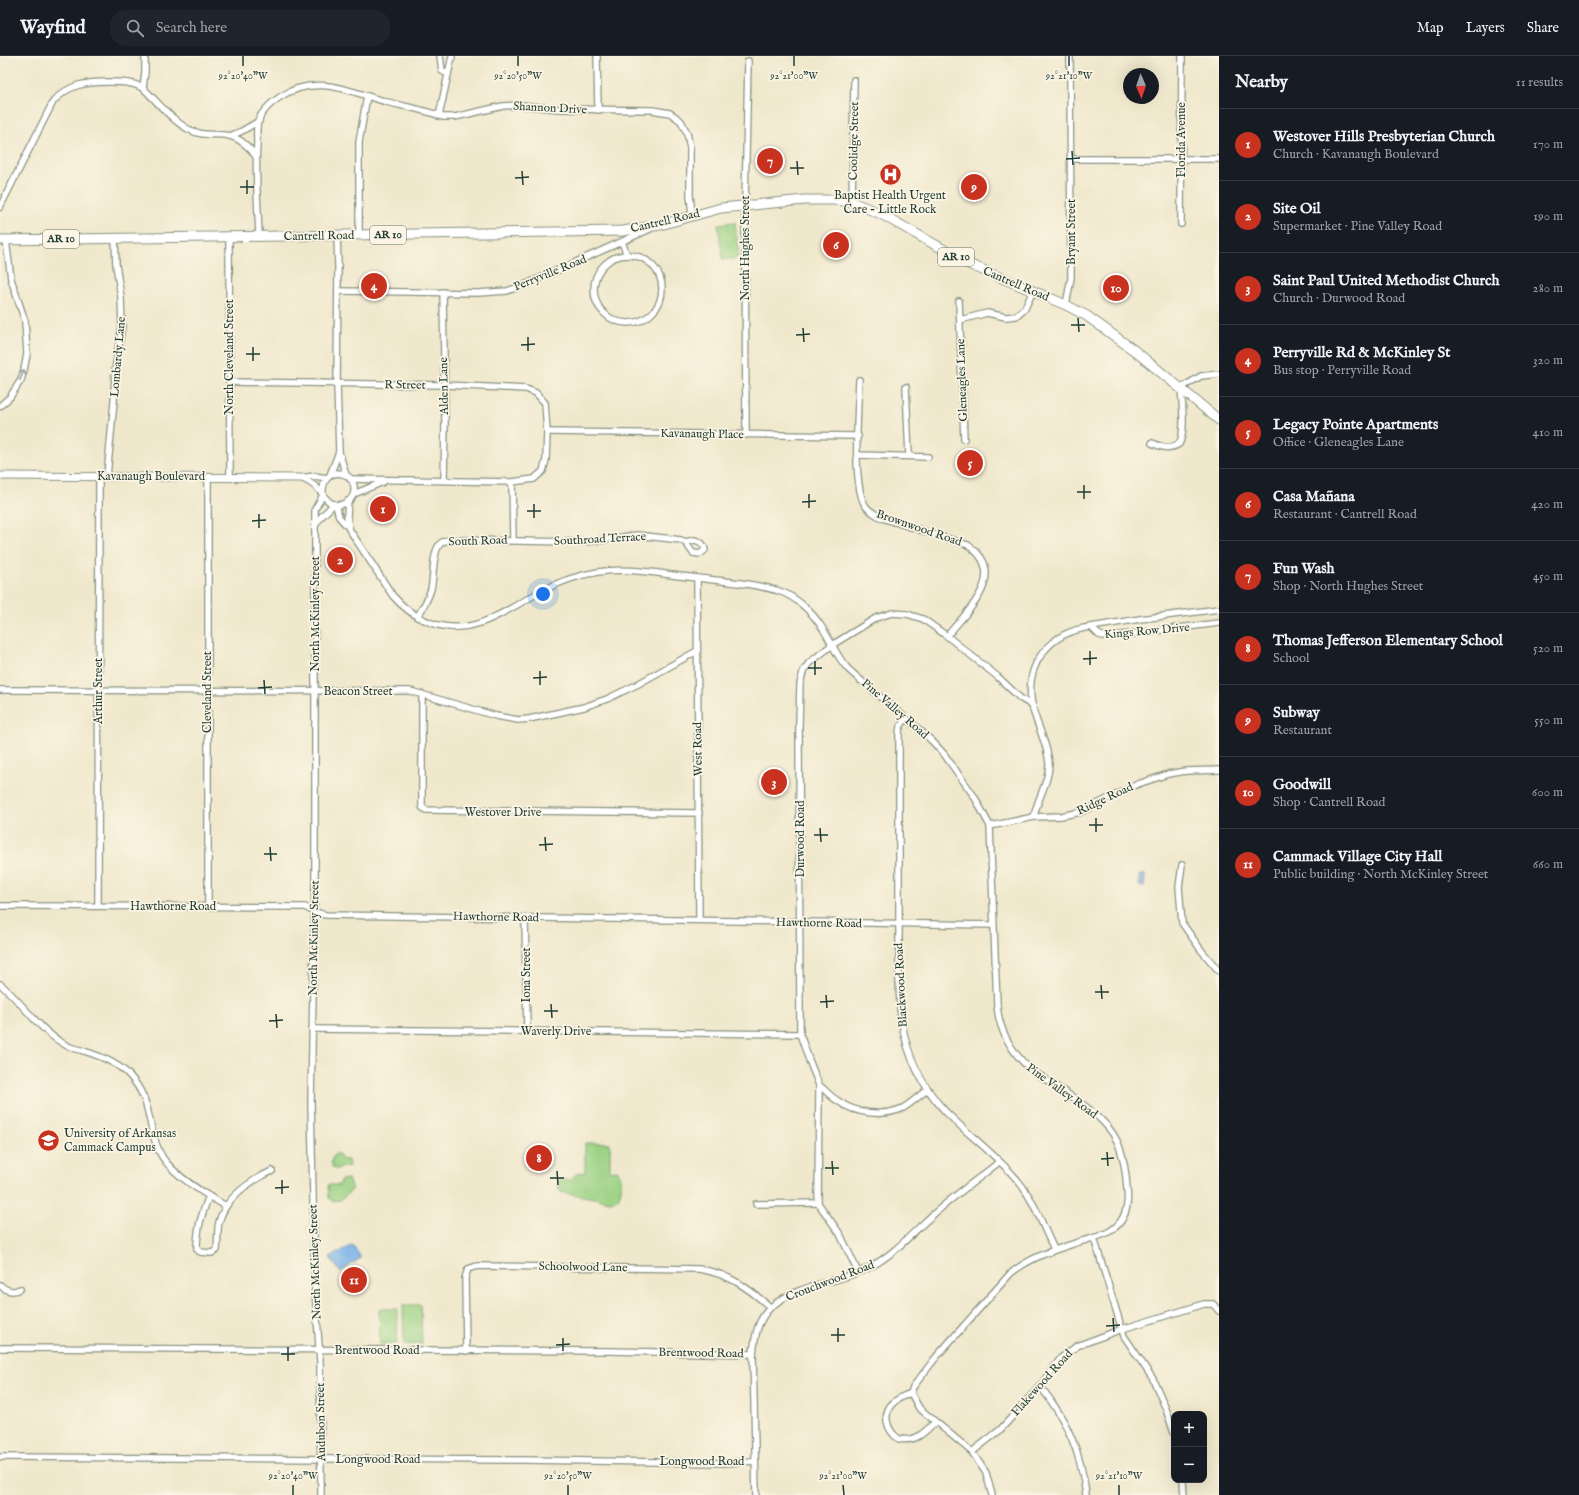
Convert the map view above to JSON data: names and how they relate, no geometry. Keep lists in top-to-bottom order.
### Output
{
  "streets": {
    "main road": ["Cantrell Road", "AR 10"],
    "street": [
      "Shannon Drive",
      "Florida Avenue",
      "Coolidge Street",
      "Bryant Street",
      "North Hughes Street",
      "Perryville Road",
      "Lombardy Lane",
      "North Cleveland Street",
      "Gleneagles Lane",
      "R Street",
      "Alden Lane",
      "Kavanaugh Place",
      "Kavanaugh Boulevard",
      "Brownwood Road",
      "Southroad Terrace",
      "South Road",
      "North McKinley Street",
      "Kings Row Drive",
      "Arthur Street",
      "Beacon Street",
      "Cleveland Street",
      "Pine Valley Road",
      "West Road",
      "Ridge Road",
      "Westover Drive",
      "Durwood Road",
      "Hawthorne Road",
      "Iona Street",
      "Blackwood Road",
      "Waverly Drive",
      "Schoolwood Lane",
      "Crouchwood Road",
      "Brentwood Road",
      "Flakewood Road",
      "Audubon Street",
      "Longwood Road"
    ]
  },
  "crossings": [
    ["Shannon Drive", "Cantrell Road"],
    ["Coolidge Street", "Cantrell Road"],
    ["Cantrell Road", "Bryant Street"],
    ["Cantrell Road", "North Hughes Street"],
    ["Cantrell Road", "Perryville Road"],
    ["Cantrell Road", "Lombardy Lane"],
    ["Cantrell Road", "North Cleveland Street"],
    ["North Hughes Street", "Kavanaugh Place"],
    ["Perryville Road", "Alden Lane"],
    ["Lombardy Lane", "Kavanaugh Boulevard"],
    ["Lombardy Lane", "Arthur Street"],
    ["North Cleveland Street", "R Street"],
    ["North Cleveland Street", "Kavanaugh Boulevard"],
    ["R Street", "Alden Lane"],
    ["R Street", "Kavanaugh Place"],
    ["Kavanaugh Place", "Brownwood Road"],
    ["Kavanaugh Boulevard", "Arthur Street"],
    ["Kavanaugh Boulevard", "Cleveland Street"],
    ["Brownwood Road", "Durwood Road"],
    ["Southroad Terrace", "South Road"],
    ["South Road", "Pine Valley Road"],
    ["North McKinley Street", "Beacon Street"],
    ["North McKinley Street", "Pine Valley Road"],
    ["North McKinley Street", "Hawthorne Road"],
    ["North McKinley Street", "Waverly Drive"],
    ["North McKinley Street", "Brentwood Road"],
    ["North McKinley Street", "Audubon Street"],
    ["Kings Row Drive", "Ridge Road"],
    ["Kings Row Drive", "Durwood Road"],
    ["Arthur Street", "Beacon Street"],
    ["Arthur Street", "Hawthorne Road"],
    ["Beacon Street", "Cleveland Street"],
    ["Beacon Street", "West Road"],
    ["Beacon Street", "Westover Drive"],
    ["Cleveland Street", "Hawthorne Road"],
    ["Pine Valley Road", "West Road"],
    ["Pine Valley Road", "Ridge Road"],
    ["Pine Valley Road", "Durwood Road"],
    ["Pine Valley Road", "Hawthorne Road"],
    ["Pine Valley Road", "Blackwood Road"],
    ["West Road", "Westover Drive"],
    ["West Road", "Hawthorne Road"],
    ["Durwood Road", "Hawthorne Road"],
    ["Durwood Road", "Waverly Drive"],
    ["Hawthorne Road", "Iona Street"],
    ["Hawthorne Road", "Blackwood Road"],
    ["Iona Street", "Waverly Drive"],
    ["Blackwood Road", "Crouchwood Road"],
    ["Schoolwood Lane", "Crouchwood Road"],
    ["Schoolwood Lane", "Brentwood Road"],
    ["Crouchwood Road", "Brentwood Road"],
    ["Crouchwood Road", "Longwood Road"],
    ["Brentwood Road", "Audubon Street"],
    ["Audubon Street", "Longwood Road"]
  ],
  "places": {
    "hospital": ["Baptist Health Urgent Care - Little Rock"],
    "school or university": ["University of Arkansas Cammack Campus"]
  },
  "north": "bottom",
  "page": {
    "header": "Wayfind",
    "search": "Search here",
    "nav": ["Map", "Layers", "Share"],
    "heading": ["Nearby", "11 results"],
    "list": [
      {
        "mark": "1",
        "name": "Westover Hills Presbyterian Church",
        "note": "Church · Kavanaugh Boulevard",
        "value": "170 m"
      },
      {
        "mark": "2",
        "name": "Site Oil",
        "note": "Supermarket · Pine Valley Road",
        "value": "190 m"
      },
      {
        "mark": "3",
        "name": "Saint Paul United Methodist Church",
        "note": "Church · Durwood Road",
        "value": "280 m"
      },
      {
        "mark": "4",
        "name": "Perryville Rd & McKinley St",
        "note": "Bus stop · Perryville Road",
        "value": "320 m"
      },
      {
        "mark": "5",
        "name": "Legacy Pointe Apartments",
        "note": "Office · Gleneagles Lane",
        "value": "410 m"
      },
      {
        "mark": "6",
        "name": "Casa Mañana",
        "note": "Restaurant · Cantrell Road",
        "value": "420 m"
      },
      {
        "mark": "7",
        "name": "Fun Wash",
        "note": "Shop · North Hughes Street",
        "value": "450 m"
      },
      {
        "mark": "8",
        "name": "Thomas Jefferson Elementary School",
        "note": "School",
        "value": "520 m"
      },
      {
        "mark": "9",
        "name": "Subway",
        "note": "Restaurant",
        "value": "550 m"
      },
      {
        "mark": "10",
        "name": "Goodwill",
        "note": "Shop · Cantrell Road",
        "value": "600 m"
      },
      {
        "mark": "11",
        "name": "Cammack Village City Hall",
        "note": "Public building · North McKinley Street",
        "value": "660 m"
      }
    ],
    "pins": [
      "7",
      "9",
      "6",
      "4",
      "10",
      "5",
      "1",
      "2",
      "3",
      "8",
      "11"
    ],
    "map_buttons": ["+", "−"]
  },
  "coordinates": [
    "92°20'40\"W",
    "92°20'50\"W",
    "92°21'00\"W",
    "92°21'10\"W"
  ]
}
